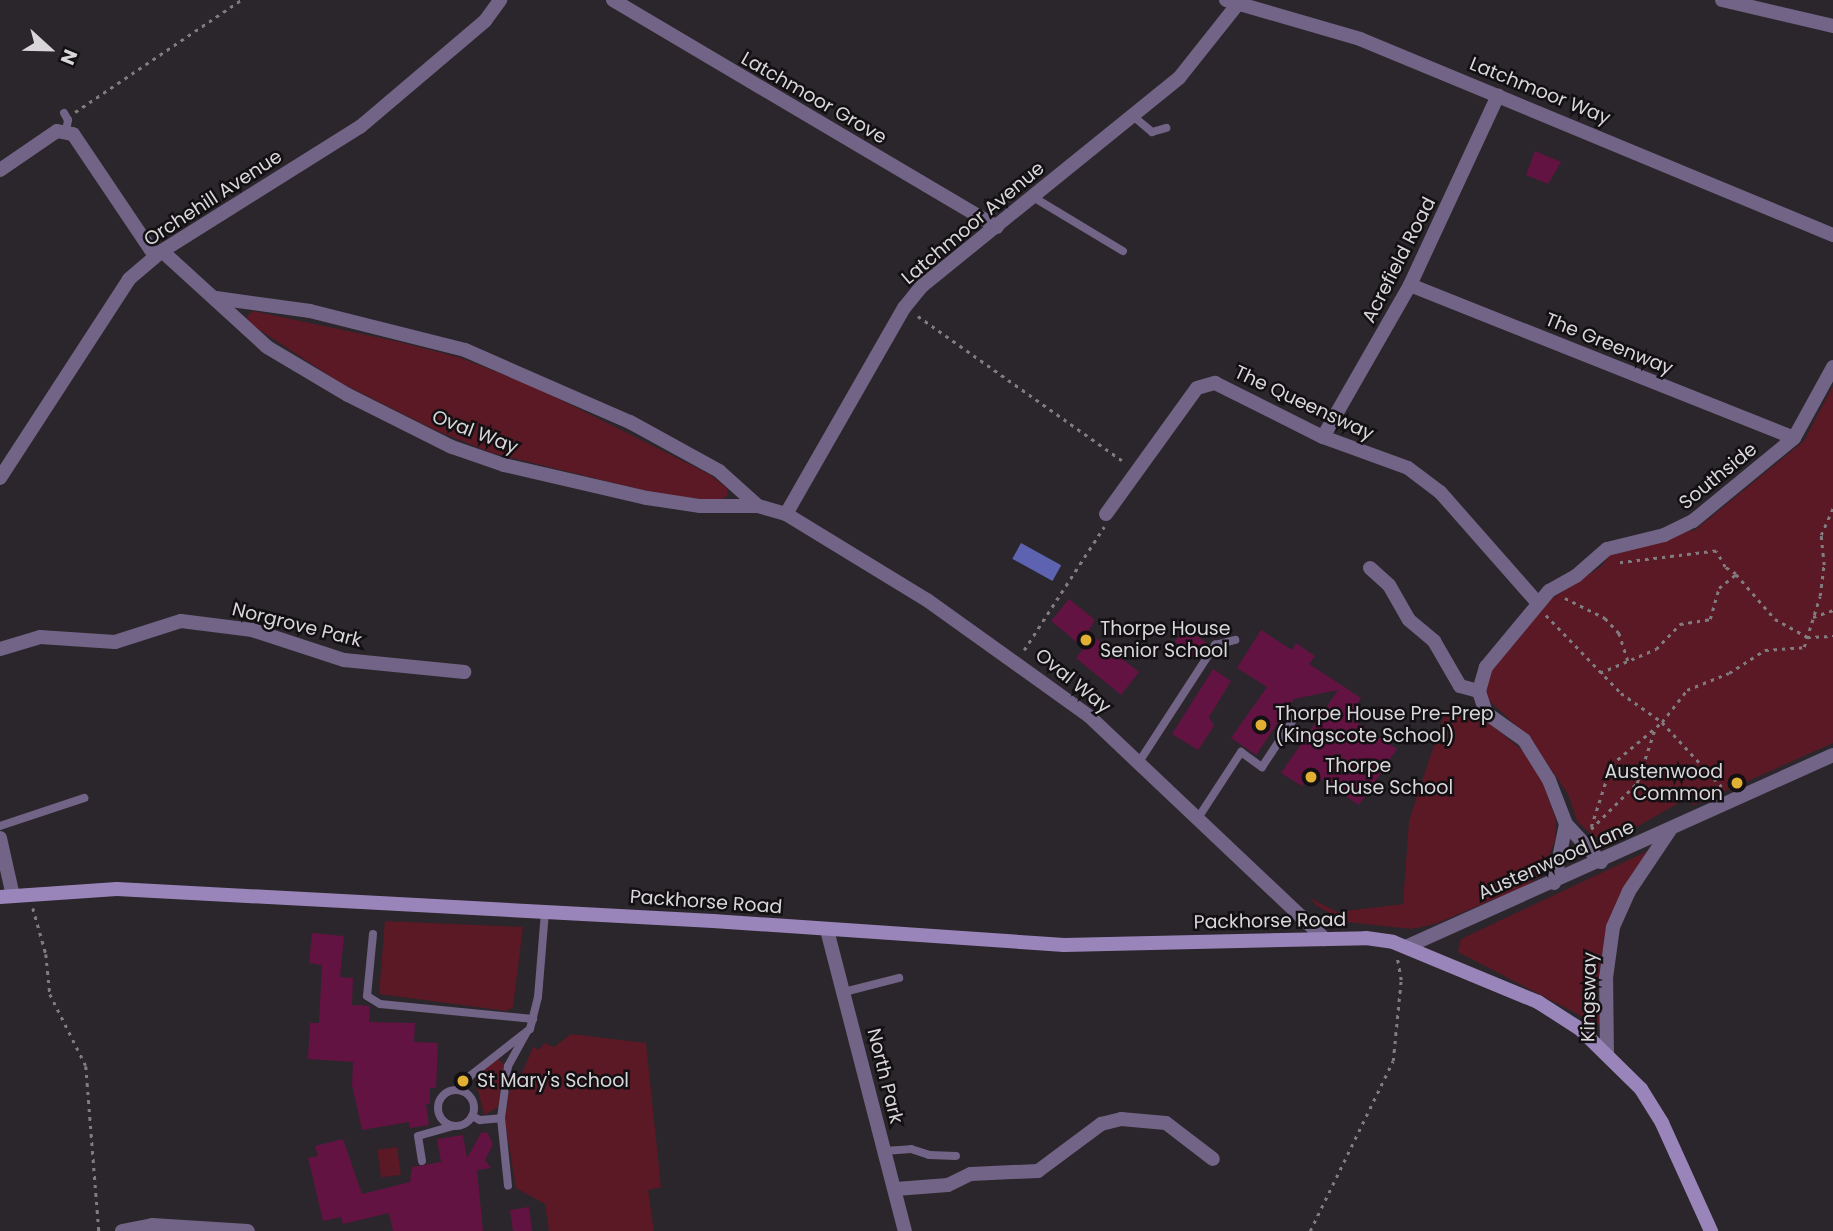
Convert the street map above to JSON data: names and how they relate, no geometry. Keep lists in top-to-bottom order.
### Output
{
  "streets": {
    "main road": ["Packhorse Road", "Kingsway"],
    "street": [
      "Latchmoor Way",
      "Latchmoor Grove",
      "Orchehill Avenue",
      "Latchmoor Avenue",
      "Acrefield Road",
      "The Greenway",
      "The Queensway",
      "Oval Way",
      "Southside",
      "Norgrove Park",
      "Austenwood Lane",
      "North Park"
    ]
  },
  "crossings": [
    ["Latchmoor Way", "Latchmoor Avenue"],
    ["Latchmoor Way", "Acrefield Road"],
    ["Latchmoor Grove", "Latchmoor Avenue"],
    ["Orchehill Avenue", "Oval Way"],
    ["Latchmoor Avenue", "Oval Way"],
    ["Acrefield Road", "The Greenway"],
    ["Acrefield Road", "The Queensway"],
    ["The Greenway", "Southside"],
    ["The Queensway", "Southside"],
    ["Oval Way", "Packhorse Road"],
    ["Austenwood Lane", "Packhorse Road"],
    ["Austenwood Lane", "Kingsway"],
    ["Packhorse Road", "Kingsway"],
    ["Packhorse Road", "North Park"]
  ],
  "places": [
    "Thorpe House Senior School",
    "Thorpe House Pre-Prep (Kingscote School)",
    "Thorpe House School",
    "Austenwood Common",
    "St Mary's School"
  ],
  "north": "right"
}
